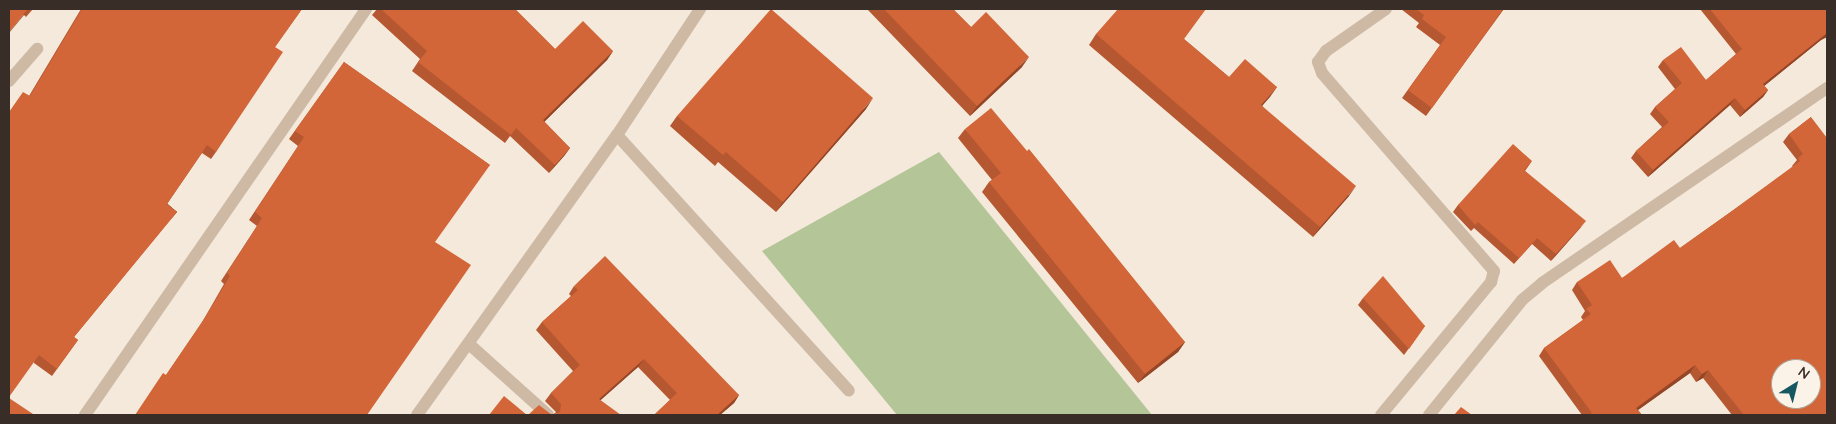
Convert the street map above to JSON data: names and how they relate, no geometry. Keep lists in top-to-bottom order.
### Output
{
  "north": "top right"
}
